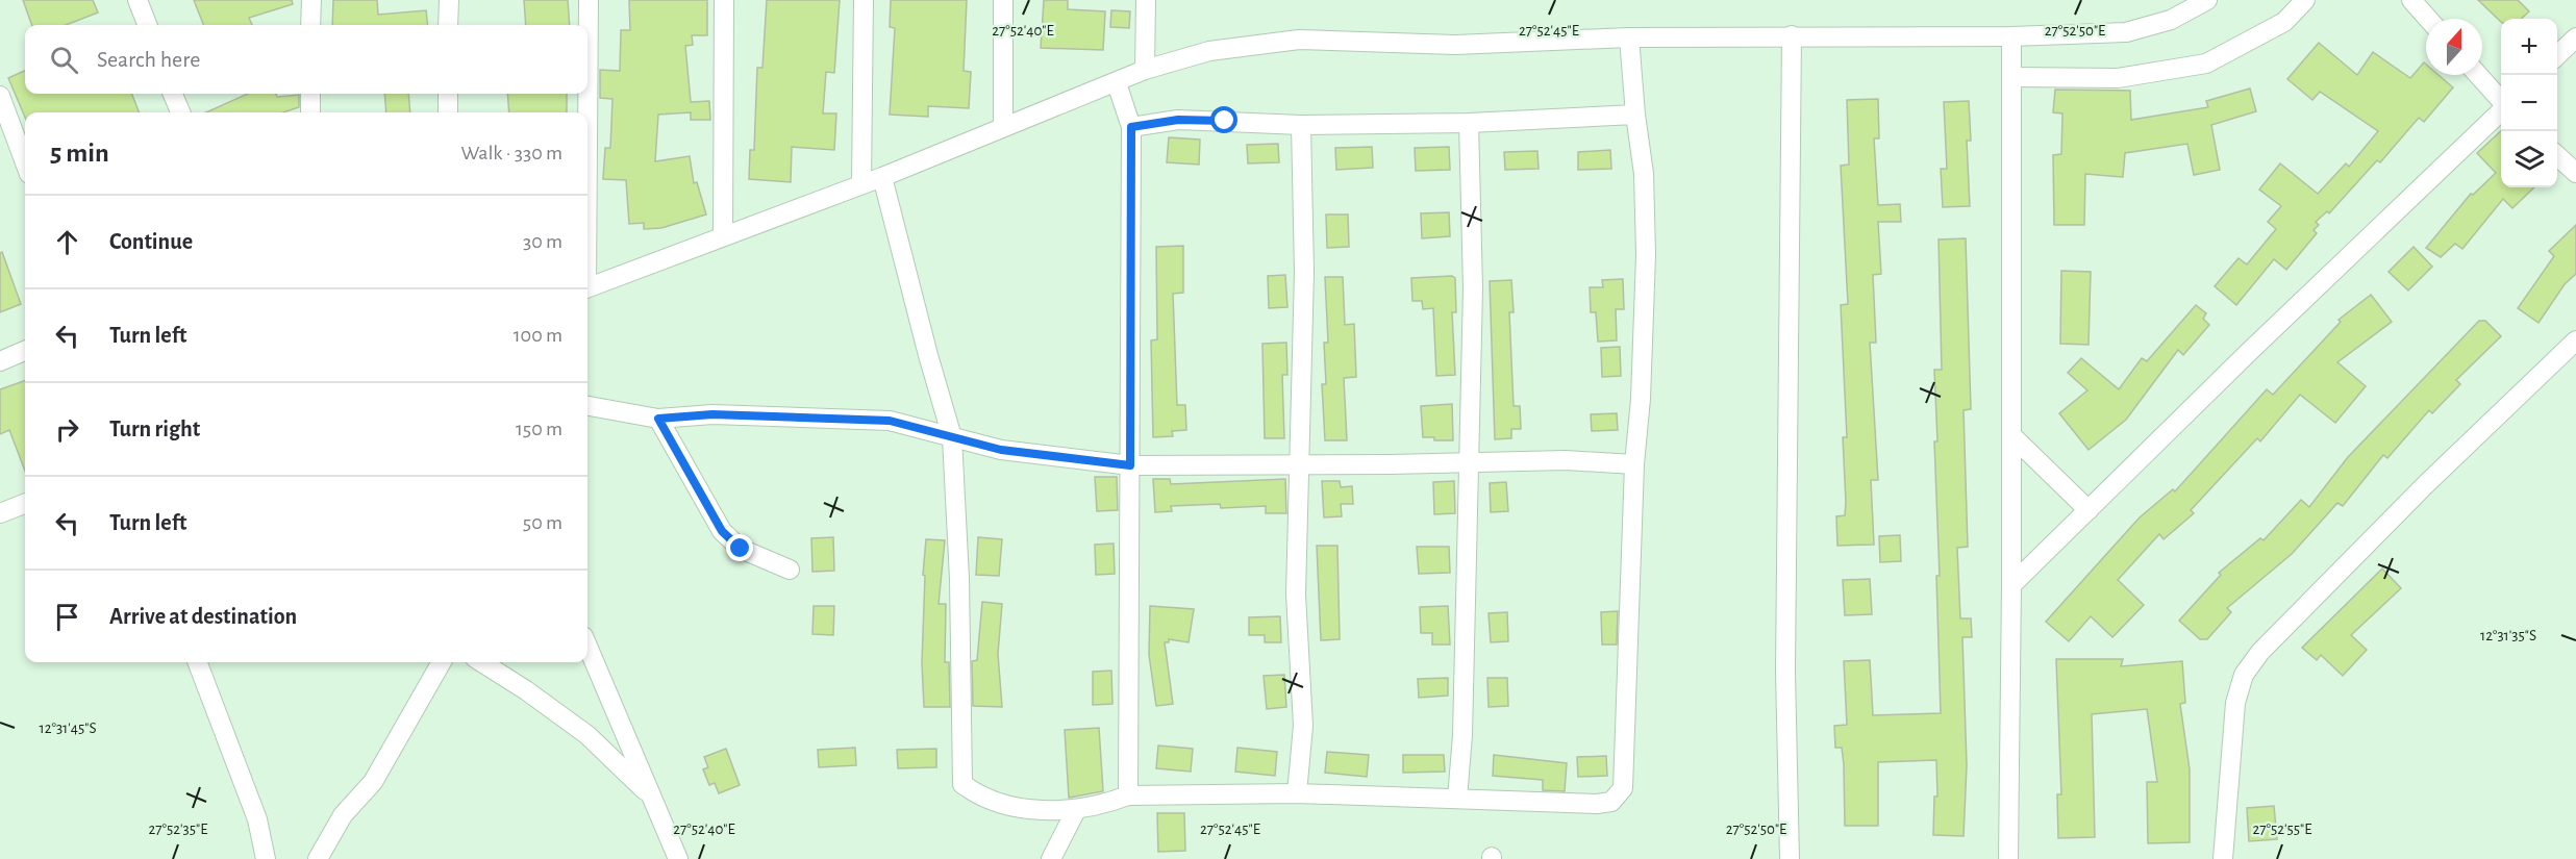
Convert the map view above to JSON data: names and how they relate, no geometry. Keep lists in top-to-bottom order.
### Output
{
  "north": "top",
  "page": {
    "map_buttons": ["+", "−"],
    "search": "Search here",
    "heading": ["5 min", "Walk · 330 m"],
    "list": [
      ["Continue", "30 m"],
      ["Turn left", "100 m"],
      ["Turn right", "150 m"],
      ["Turn left", "50 m"],
      "Arrive at destination"
    ]
  },
  "coordinates": [
    "27°52'40\"E",
    "27°52'45\"E",
    "27°52'50\"E",
    "12°31'35\"S",
    "12°31'45\"S",
    "27°52'35\"E",
    "27°52'55\"E"
  ]
}
